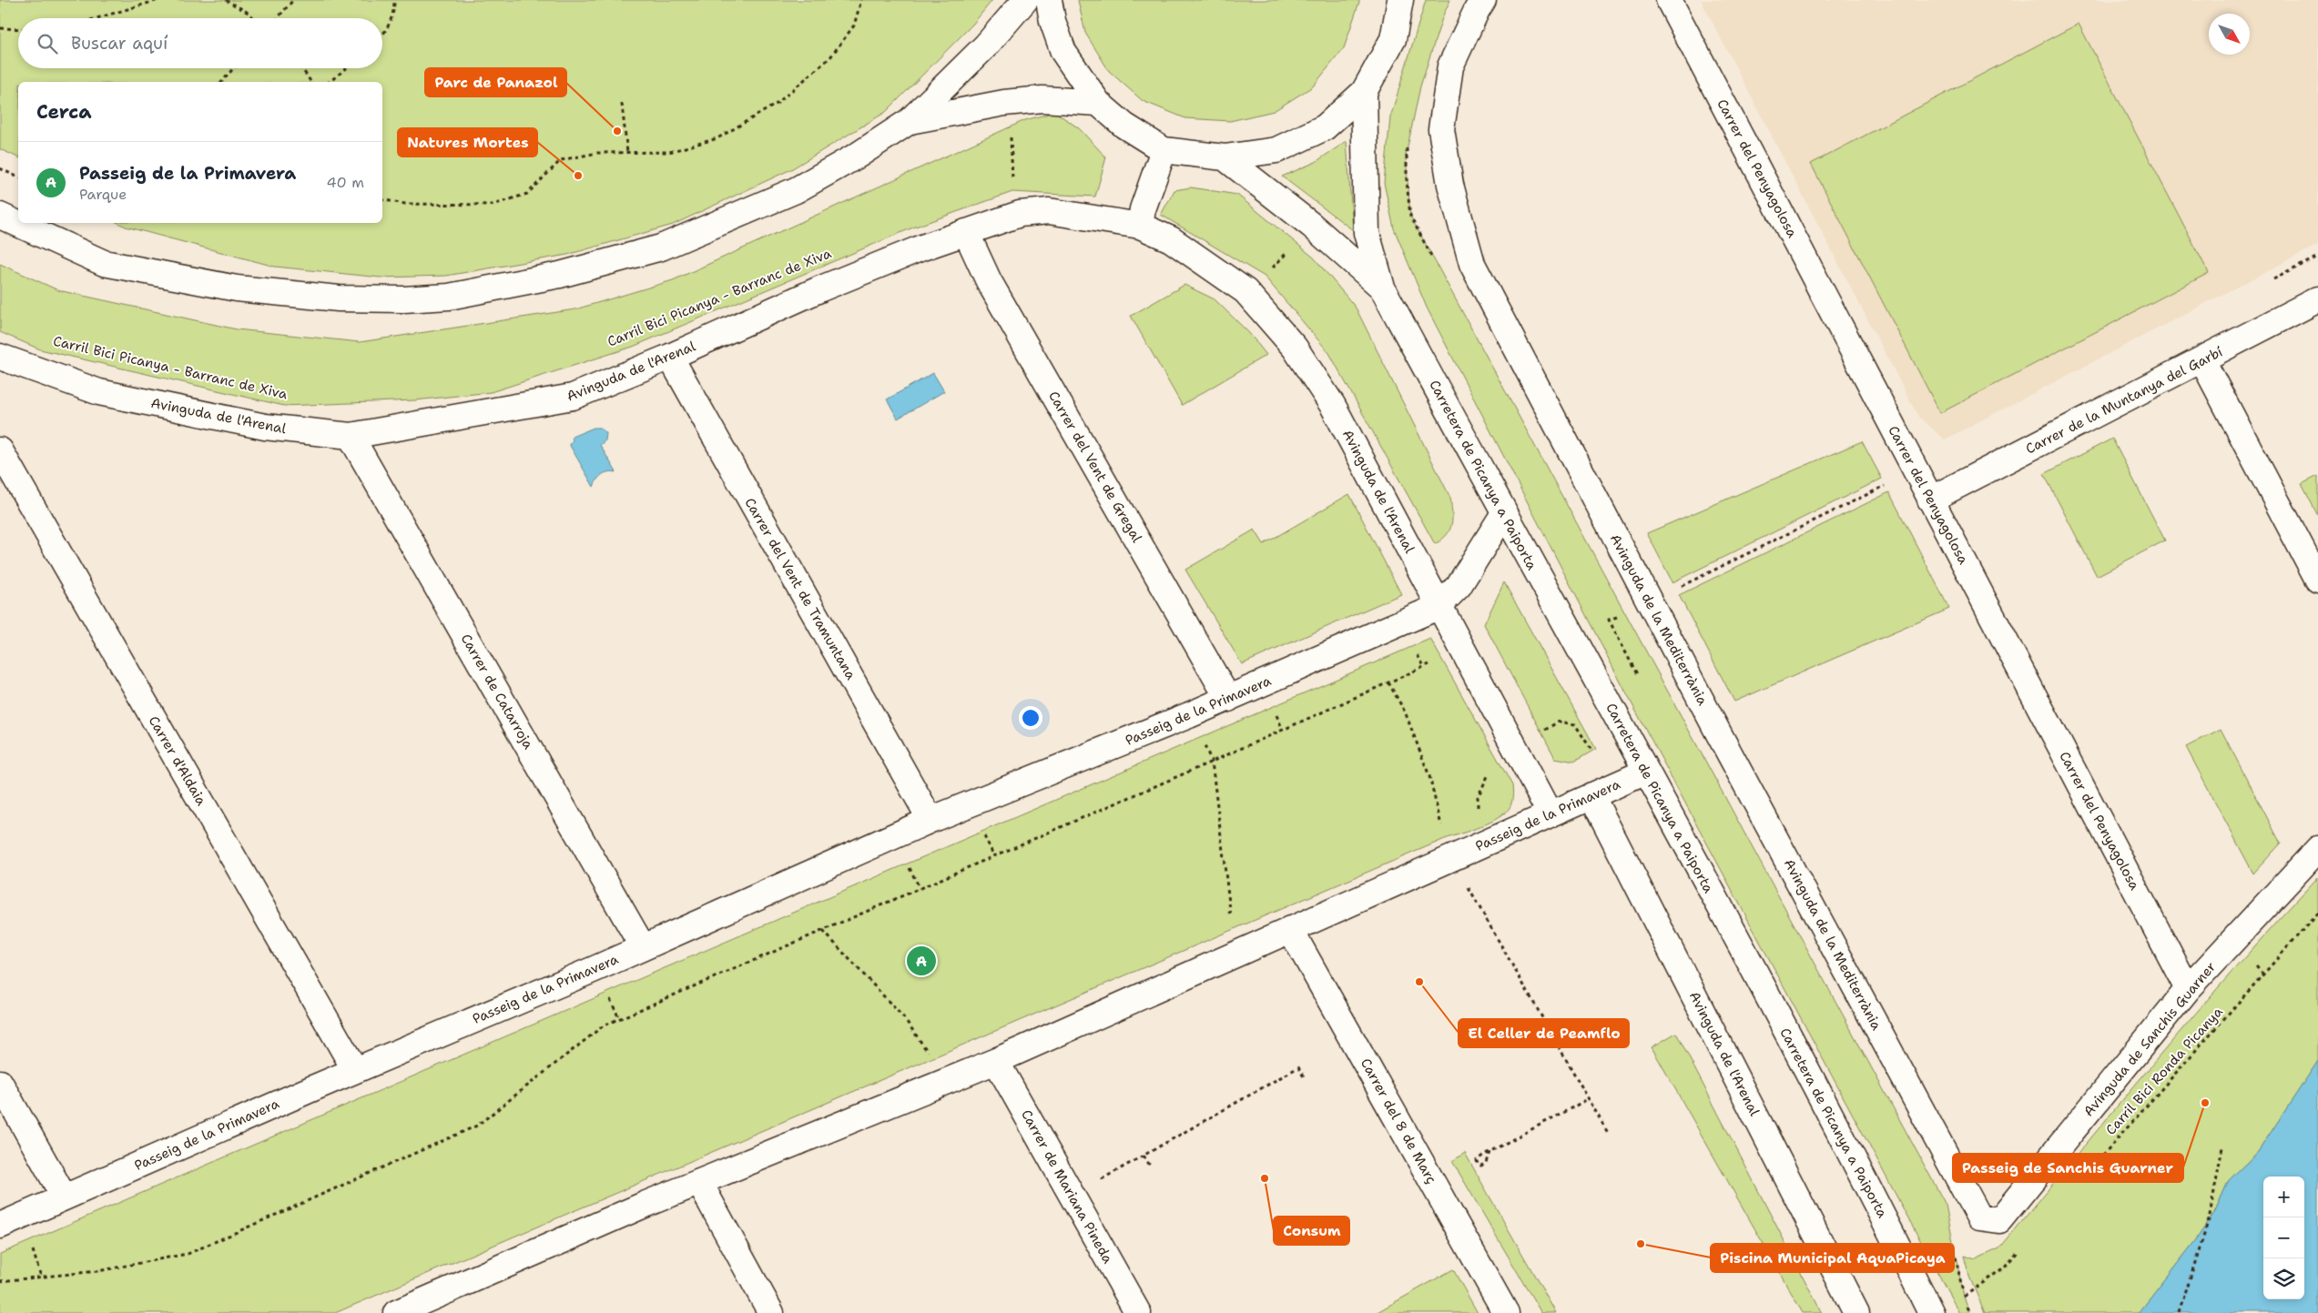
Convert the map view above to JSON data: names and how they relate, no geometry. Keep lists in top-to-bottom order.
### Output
{
  "streets": {
    "street": [
      "Carrer del Penyagolosa",
      "Avinguda de l'Arenal",
      "Carrer de la Muntanya del Garbí",
      "Carrer del Vent de Gregal",
      "Carretera de Picanya a Paiporta",
      "Carrer del Vent de Tramuntana",
      "Avinguda de la Mediterrània",
      "Carrer de Catarroja",
      "Passeig de la Primavera",
      "Carrer d'Aldaia",
      "Avinguda de Sanchis Guarner",
      "Carrer del 8 de Març",
      "Carrer de Mariana Pineda"
    ],
    "path": ["Carril Bici Ronda Picanya"]
  },
  "crossings": [
    ["Carrer del Penyagolosa", "Carrer de la Muntanya del Garbí"],
    ["Carrer del Penyagolosa", "Avinguda de Sanchis Guarner"],
    ["Avinguda de l'Arenal", "Carrer del Vent de Gregal"],
    ["Avinguda de l'Arenal", "Carrer del Vent de Tramuntana"],
    ["Avinguda de l'Arenal", "Carrer de Catarroja"],
    ["Avinguda de l'Arenal", "Passeig de la Primavera"],
    ["Carrer del Vent de Gregal", "Passeig de la Primavera"],
    ["Carretera de Picanya a Paiporta", "Passeig de la Primavera"],
    ["Carrer del Vent de Tramuntana", "Passeig de la Primavera"],
    ["Avinguda de la Mediterrània", "Avinguda de Sanchis Guarner"],
    ["Carrer de Catarroja", "Passeig de la Primavera"],
    ["Passeig de la Primavera", "Carrer d'Aldaia"],
    ["Passeig de la Primavera", "Carrer del 8 de Març"],
    ["Passeig de la Primavera", "Carrer de Mariana Pineda"]
  ],
  "places": [
    "Parc de Panazol",
    "Natures Mortes",
    "El Celler de Peamflo",
    "Passeig de Sanchis Guarner",
    "Consum",
    "Piscina Municipal AquaPicaya"
  ],
  "north": "bottom right",
  "page": {
    "search": "Buscar aquí",
    "heading": "Cerca",
    "list": [
      {
        "mark": "A",
        "name": "Passeig de la Primavera",
        "note": "Parque",
        "value": "40 m"
      }
    ],
    "pins": "A",
    "map_buttons": ["+", "−"]
  }
}
